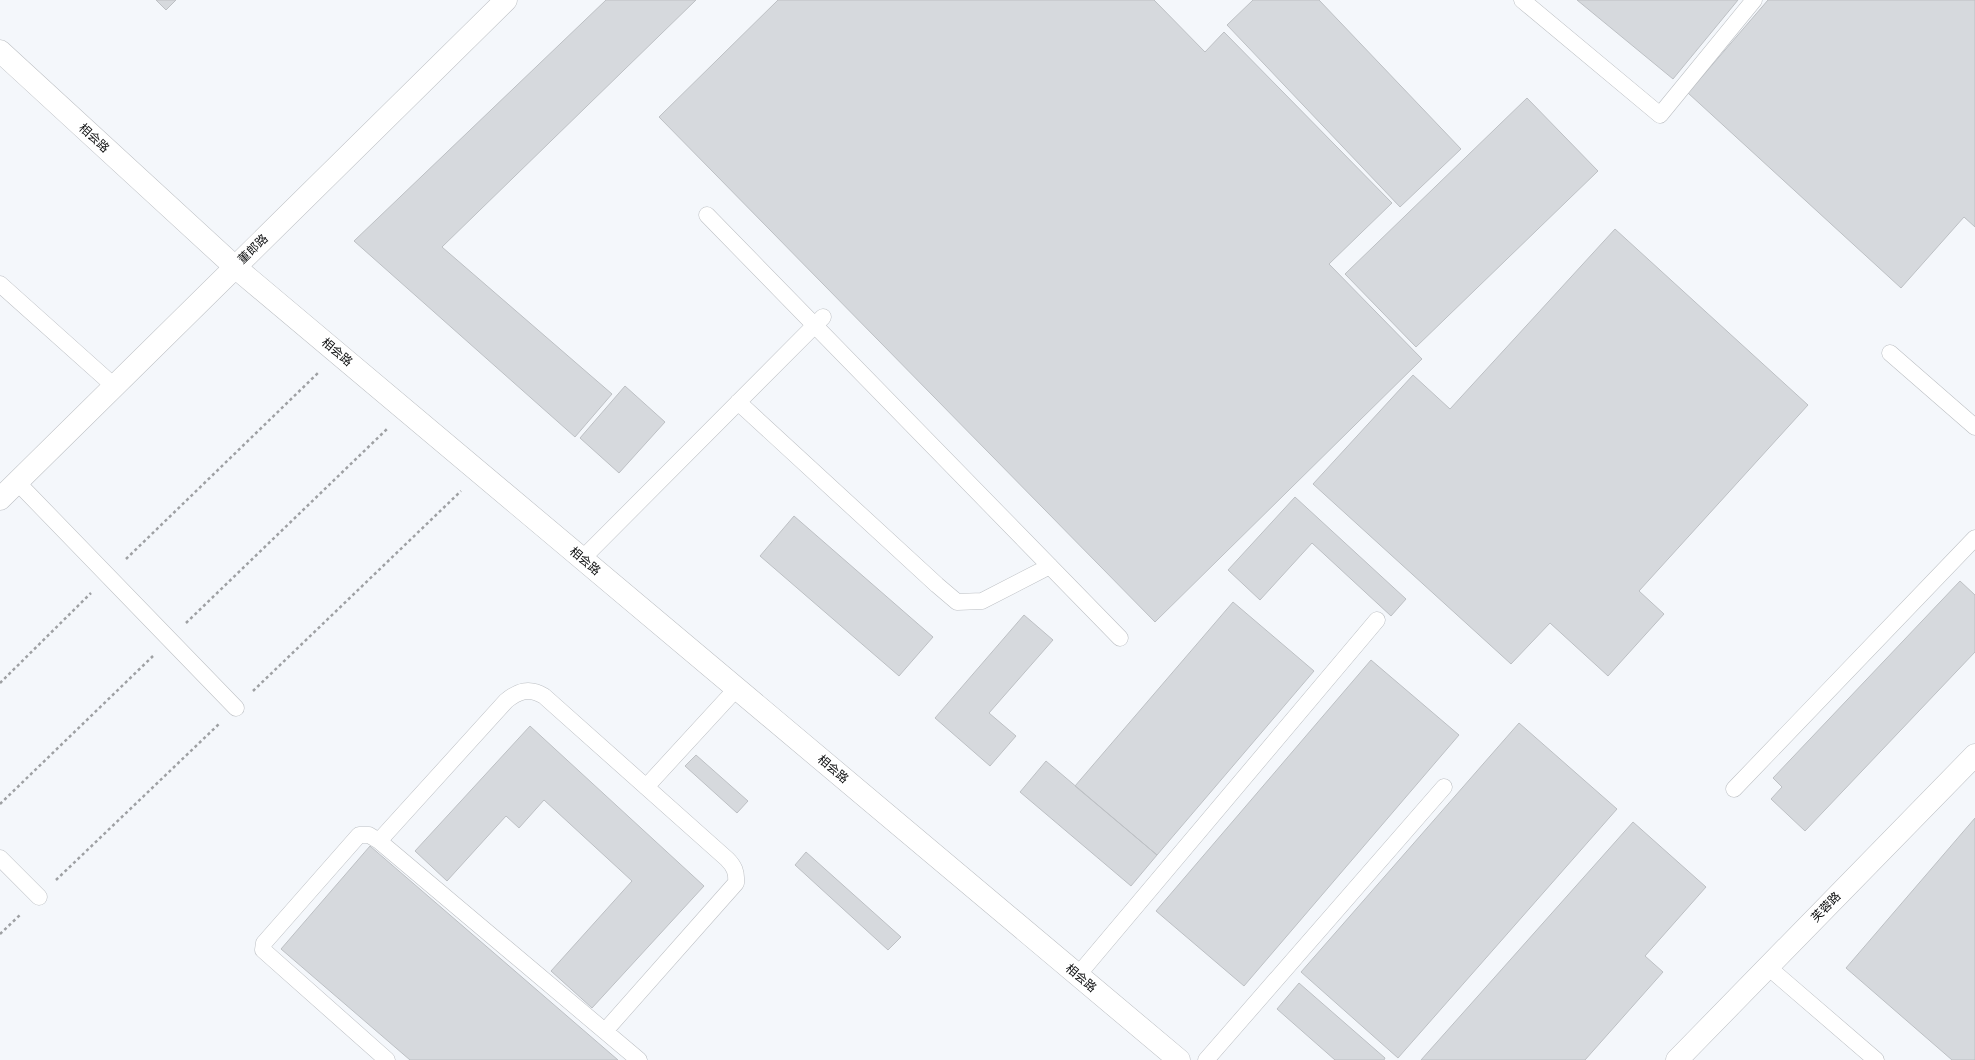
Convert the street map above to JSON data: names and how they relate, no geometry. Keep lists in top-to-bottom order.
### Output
{
  "streets": {
    "street": ["相会路", "董郎路", "芙蓉路"]
  },
  "crossings": [
    ["相会路", "董郎路"]
  ]
}
